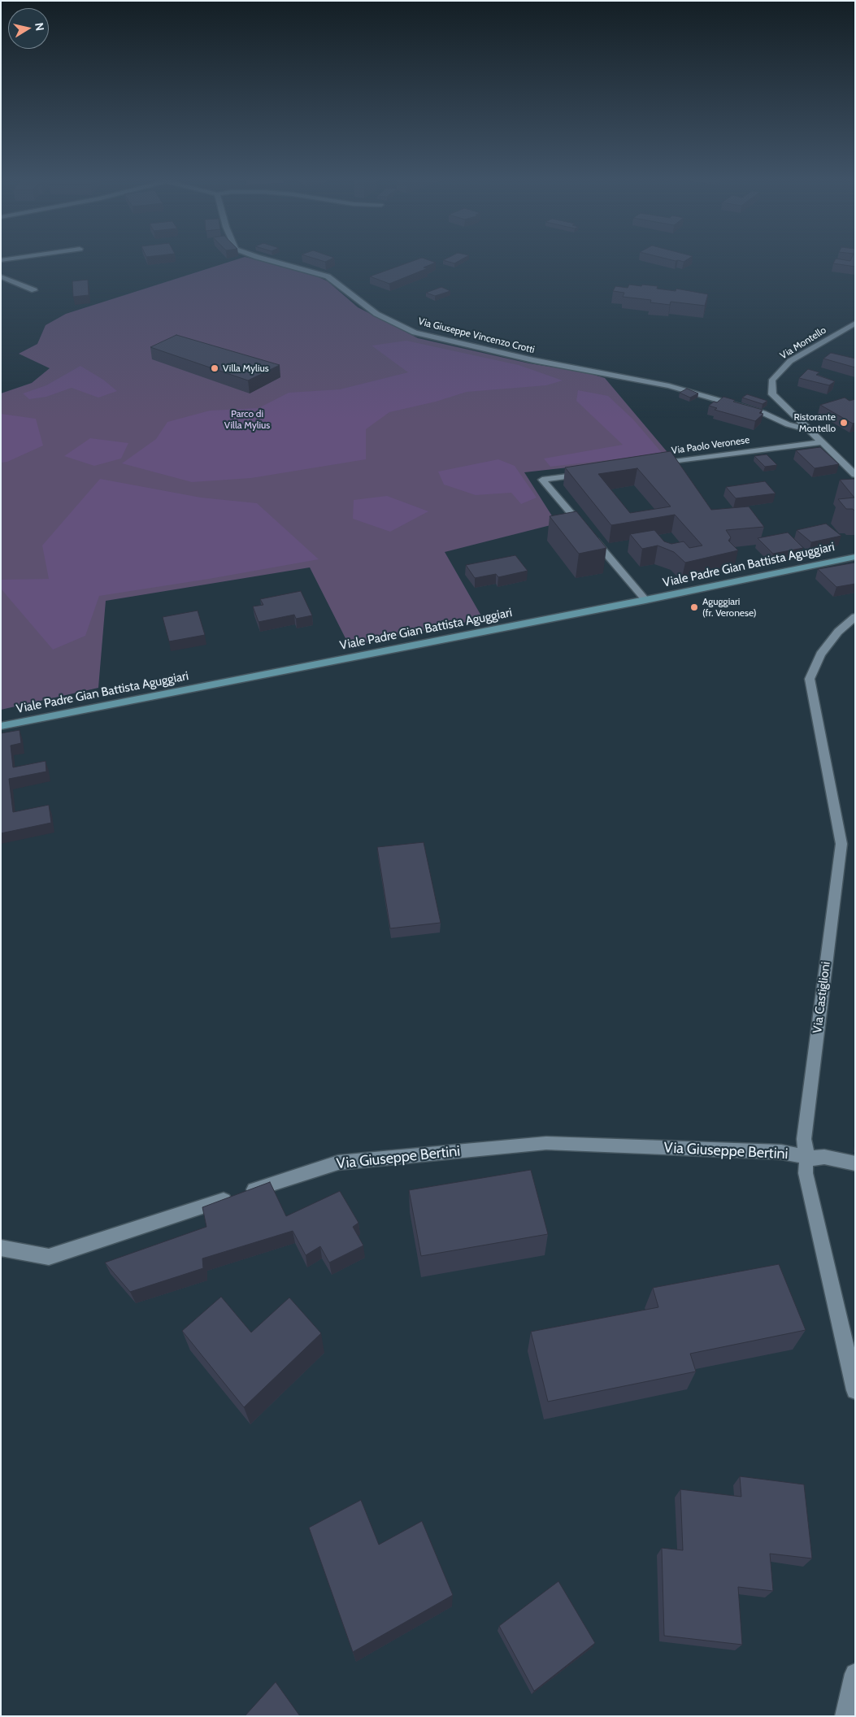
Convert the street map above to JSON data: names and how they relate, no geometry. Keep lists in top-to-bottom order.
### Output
{
  "streets": {
    "main road": ["Viale Padre Gian Battista Aguggiari"],
    "street": [
      "Via Giuseppe Vincenzo Crotti",
      "Via Montello",
      "Via Paolo Veronese",
      "Via Castiglioni",
      "Via Giuseppe Bertini"
    ]
  },
  "crossings": [
    ["Via Giuseppe Vincenzo Crotti", "Via Montello"],
    ["Via Montello", "Via Paolo Veronese"],
    ["Via Castiglioni", "Via Giuseppe Bertini"]
  ],
  "parks": ["Parco di Villa Mylius"],
  "places": ["Villa Mylius", "Ristorante Montello", "Aguggiari (fr. Veronese)"],
  "north": "right"
}
